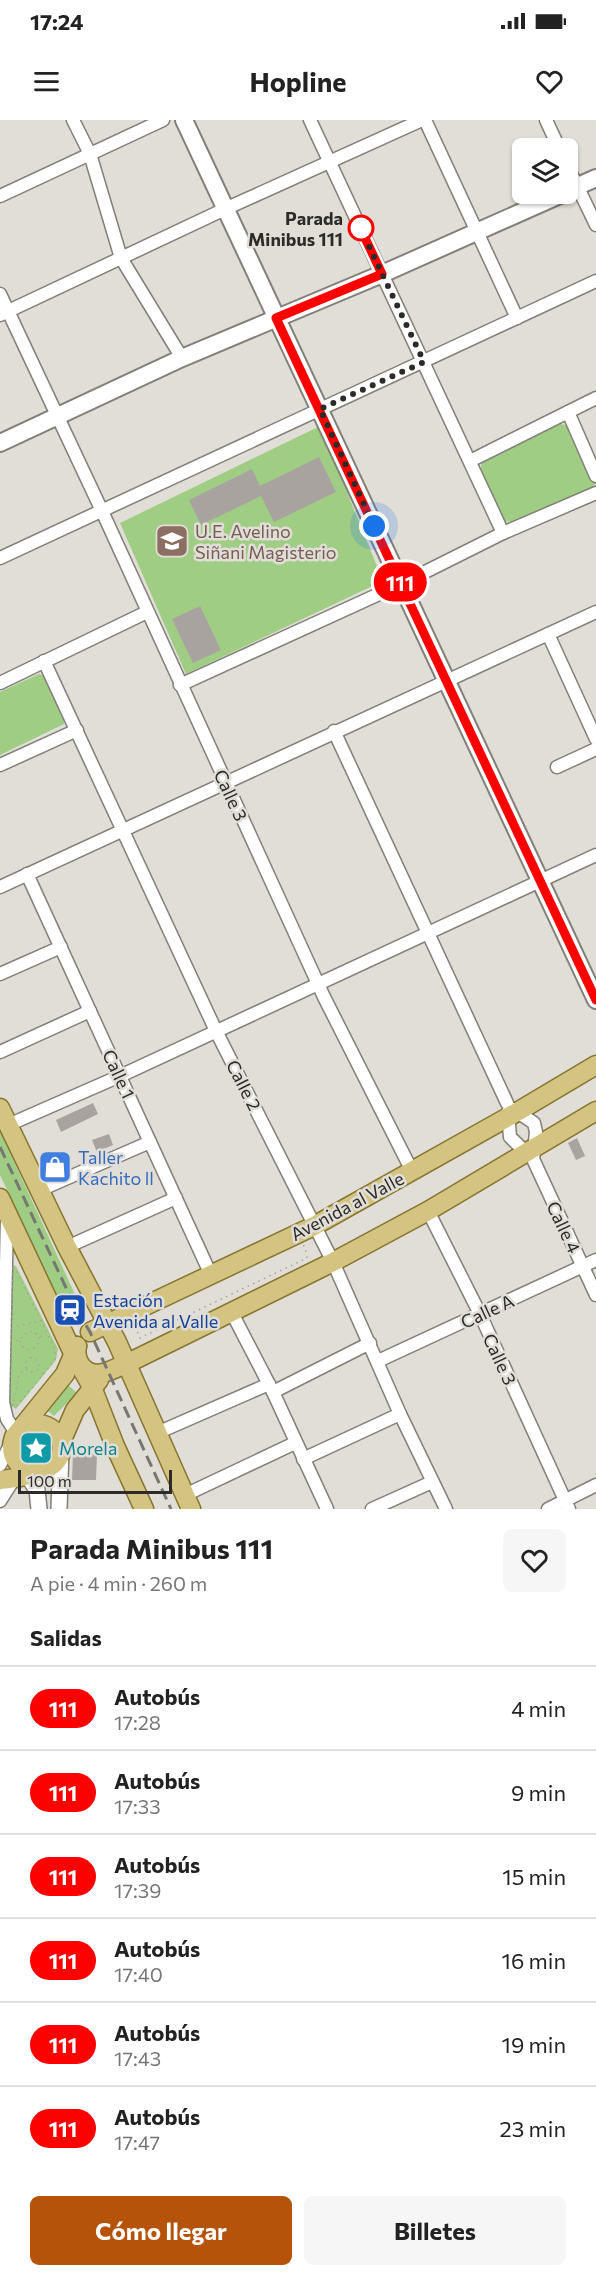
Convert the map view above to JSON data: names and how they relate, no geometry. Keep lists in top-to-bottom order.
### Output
{
  "streets": {
    "main road": ["Avenida al Valle"],
    "street": [
      "Calle 3",
      "Calle 1",
      "Calle 2",
      "Calle 4",
      "Calle A"
    ]
  },
  "crossings": [
    ["Calle 3", "Avenida al Valle"],
    ["Calle 3", "Calle A"],
    ["Calle 1", "Avenida al Valle"],
    ["Calle 2", "Avenida al Valle"],
    ["Calle 2", "Calle A"],
    ["Calle 4", "Calle A"]
  ],
  "places": {
    "other": ["Parada Minibus 111"],
    "school or university": ["U.E. Avelino Siñani Magisterio"],
    "shop": ["Taller Kachito ll"],
    "station": ["Estación Avenida al Valle"],
    "place": ["Morela"]
  },
  "lines": ["bus line 111"],
  "scale_bar": "100 m",
  "page": {
    "status": "17:24",
    "header": "Hopline",
    "on_map": "111",
    "scale": "100 m",
    "heading": [
      ["Parada Minibus 111", "A pie · 4 min · 260 m"],
      "Salidas"
    ],
    "list": [
      {
        "mark": "111",
        "name": "Autobús",
        "note": "17:28",
        "value": "4 min"
      },
      {
        "mark": "111",
        "name": "Autobús",
        "note": "17:33",
        "value": "9 min"
      },
      {
        "mark": "111",
        "name": "Autobús",
        "note": "17:39",
        "value": "15 min"
      },
      {
        "mark": "111",
        "name": "Autobús",
        "note": "17:40",
        "value": "16 min"
      },
      {
        "mark": "111",
        "name": "Autobús",
        "note": "17:43",
        "value": "19 min"
      },
      {
        "mark": "111",
        "name": "Autobús",
        "note": "17:47",
        "value": "23 min"
      }
    ],
    "buttons": ["Cómo llegar", "Billetes"]
  }
}
